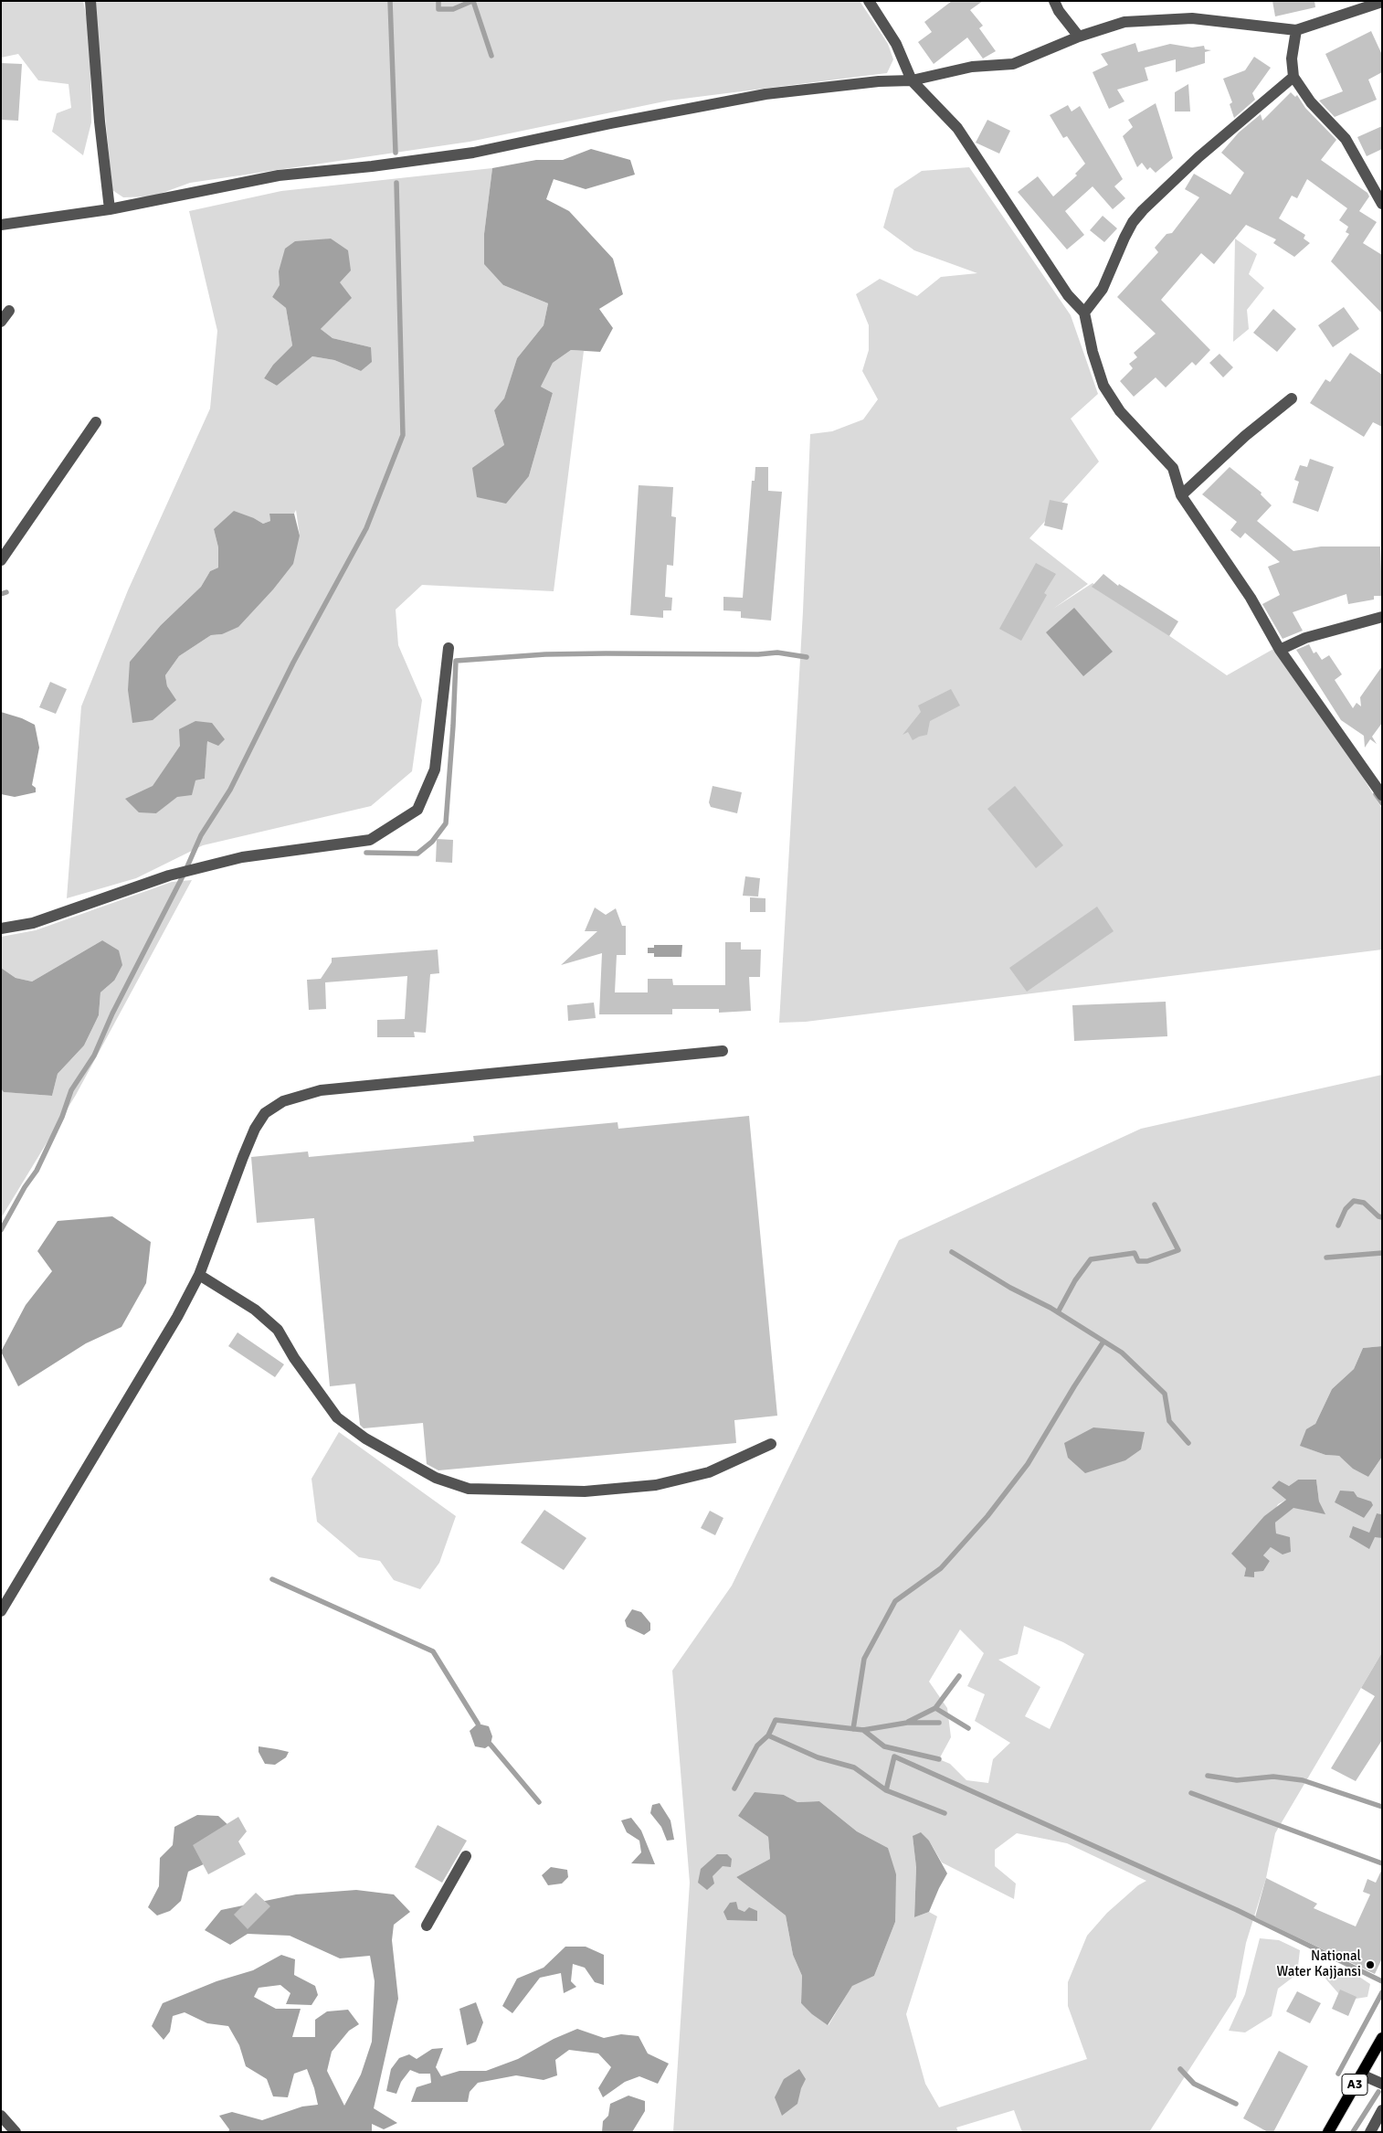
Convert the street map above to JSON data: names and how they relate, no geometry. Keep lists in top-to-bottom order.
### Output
{
  "streets": {
    "main road": ["A3"]
  },
  "places": ["National Water Kajjansi"]
}
